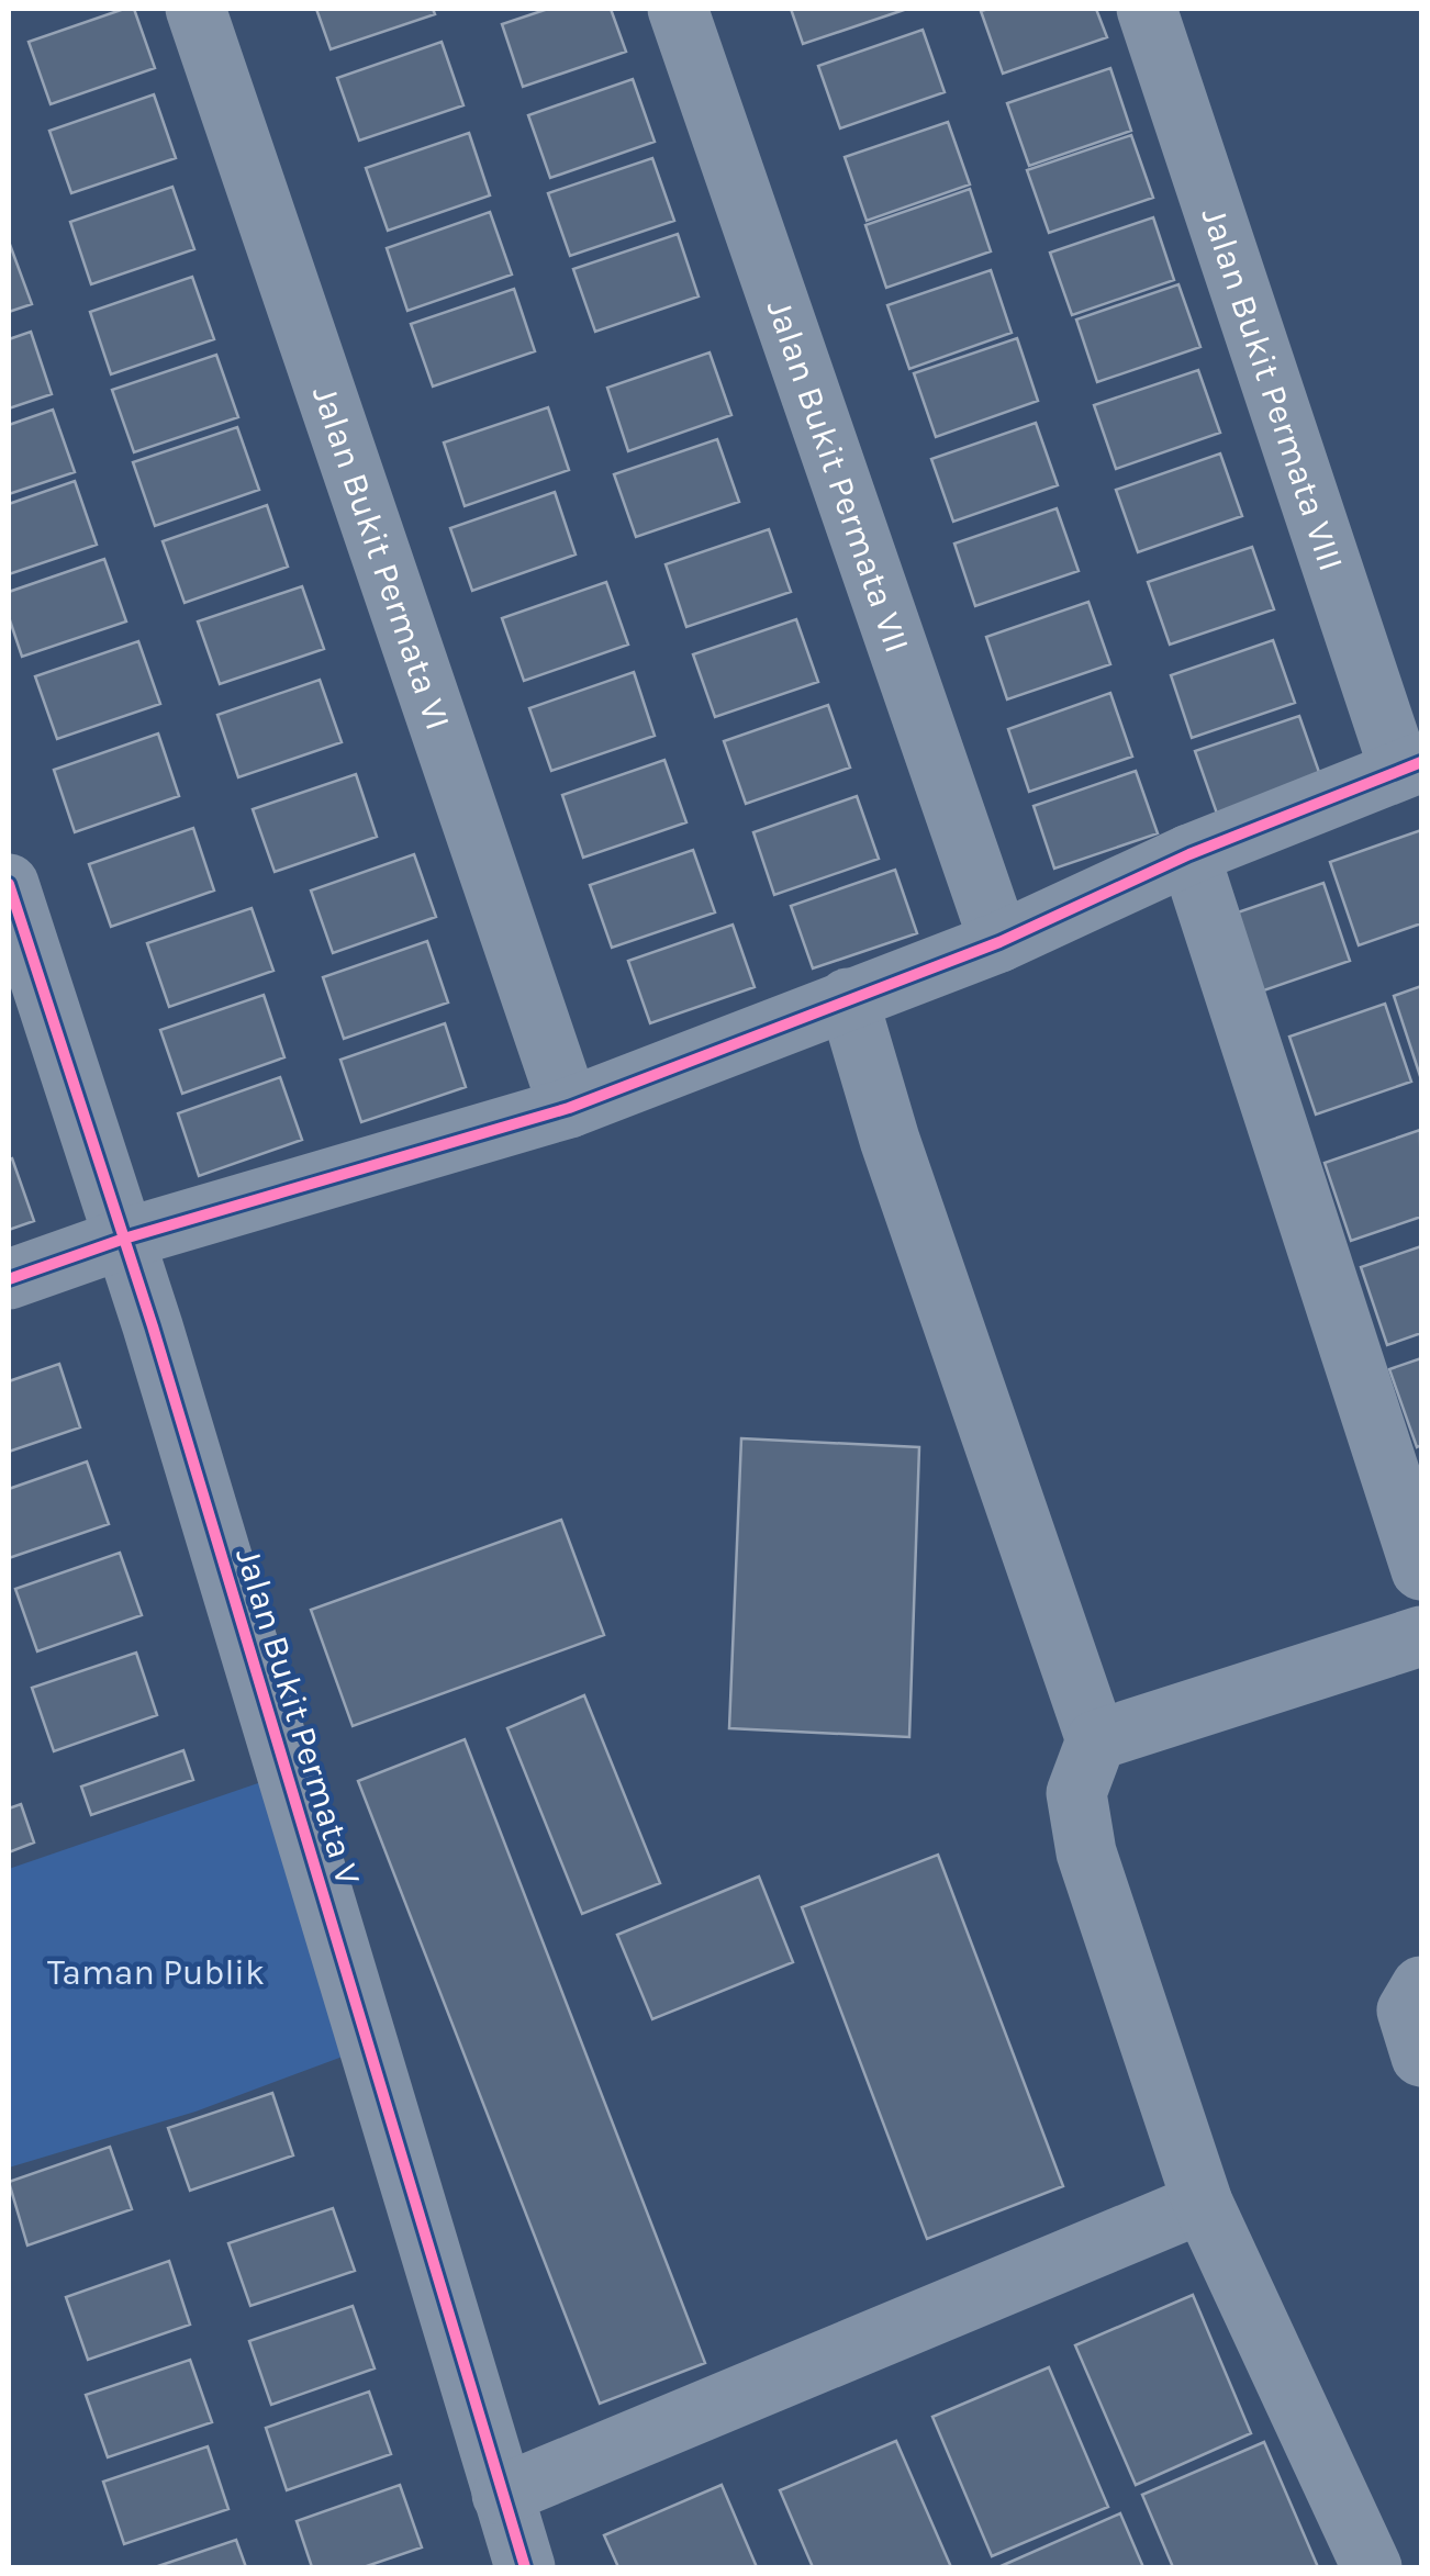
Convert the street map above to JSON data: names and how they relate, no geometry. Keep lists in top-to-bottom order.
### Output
{
  "streets": {
    "street": [
      "Jalan Bukit Permata VIII",
      "Jalan Bukit Permata VII",
      "Jalan Bukit Permata VI",
      "Jalan Bukit Permata V"
    ]
  },
  "parks": ["Taman Publik"]
}
